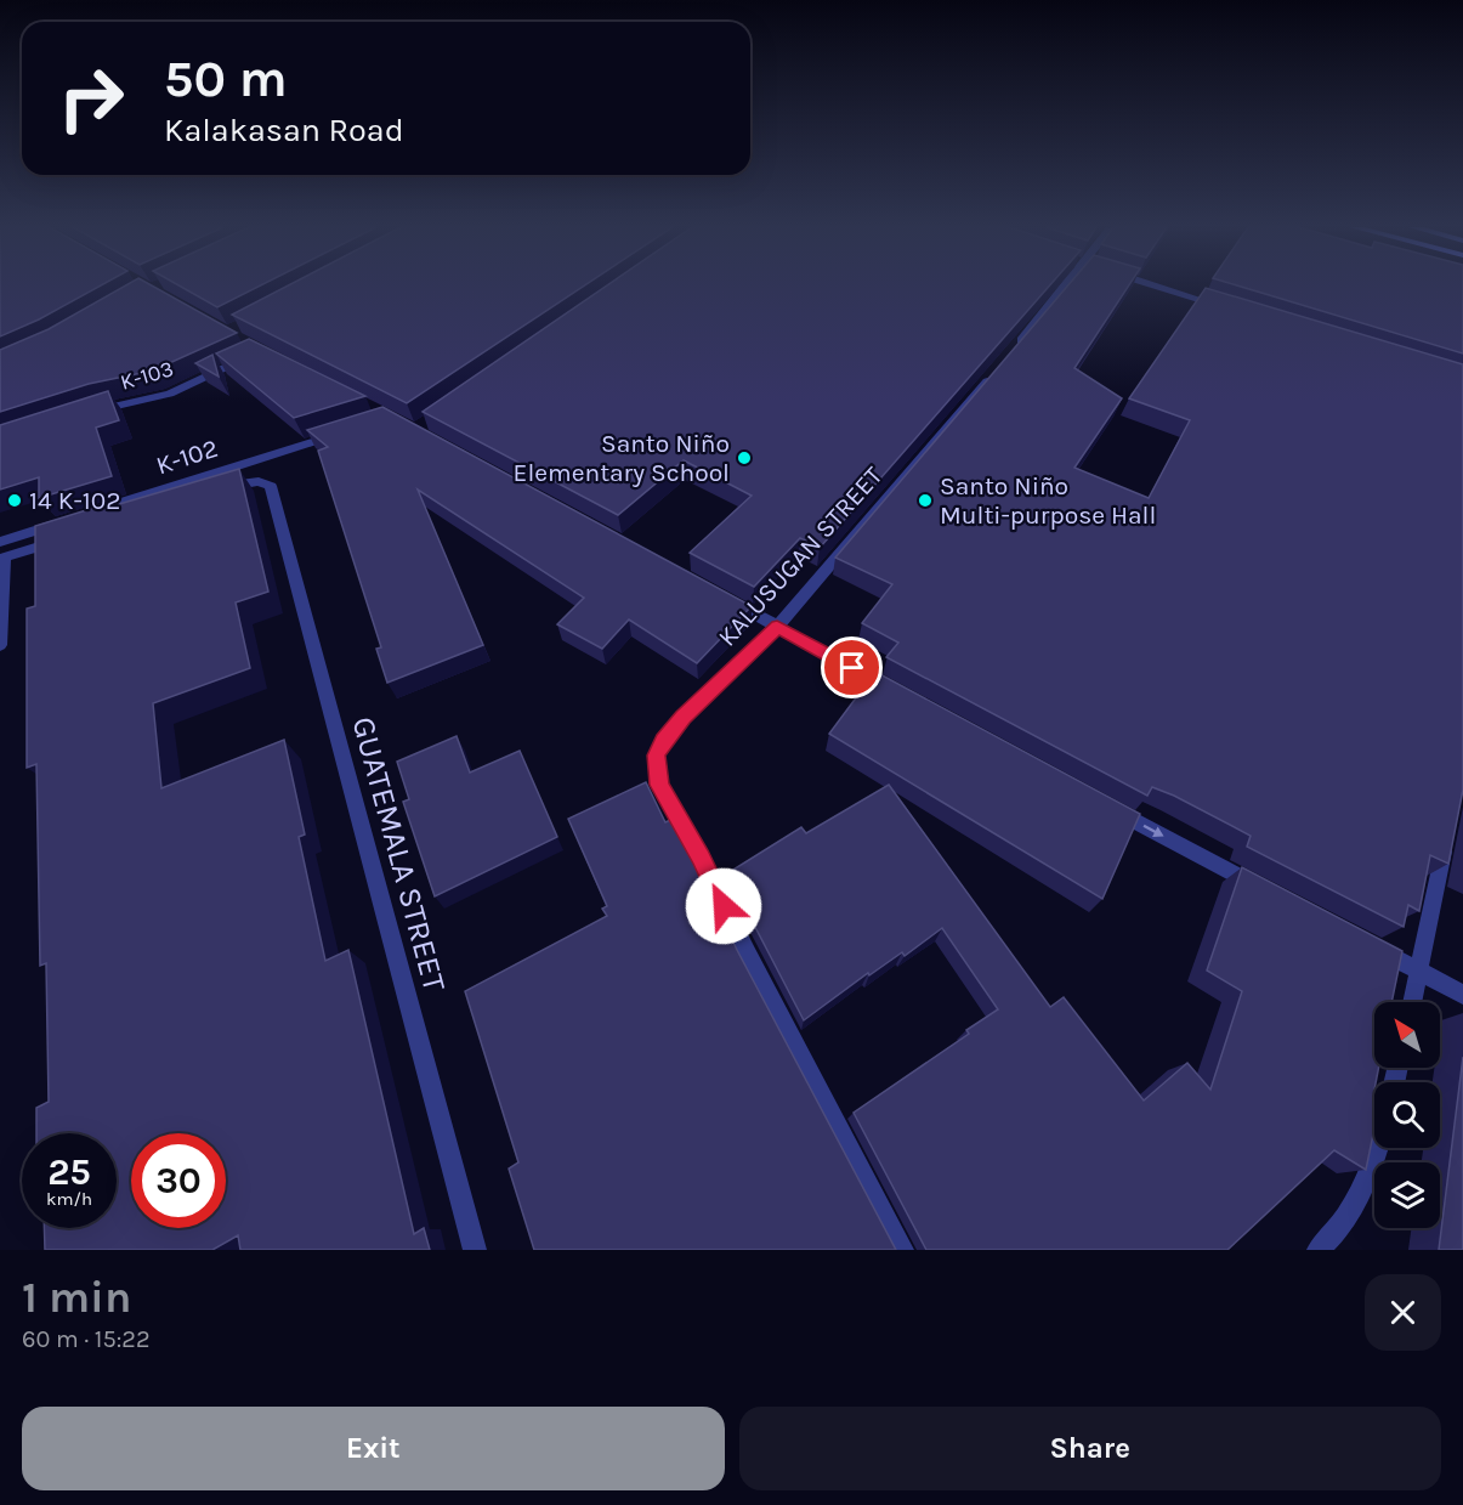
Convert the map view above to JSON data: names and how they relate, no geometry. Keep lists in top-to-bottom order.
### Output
{
  "streets": {
    "street": [
      "K-103",
      "K-102",
      "KALUSUGAN STREET",
      "GUATEMALA STREET"
    ]
  },
  "places": ["Santo Niño Elementary School", "14 K-102", "Santo Niño Multi-purpose Hall"],
  "north": "top left",
  "page": {
    "turn": ["50 m", "Kalakasan Road"],
    "speed": "25 km/h",
    "limit": "30",
    "heading": ["1 min", "60 m · 15:22"],
    "buttons": ["Exit", "Share"]
  }
}
